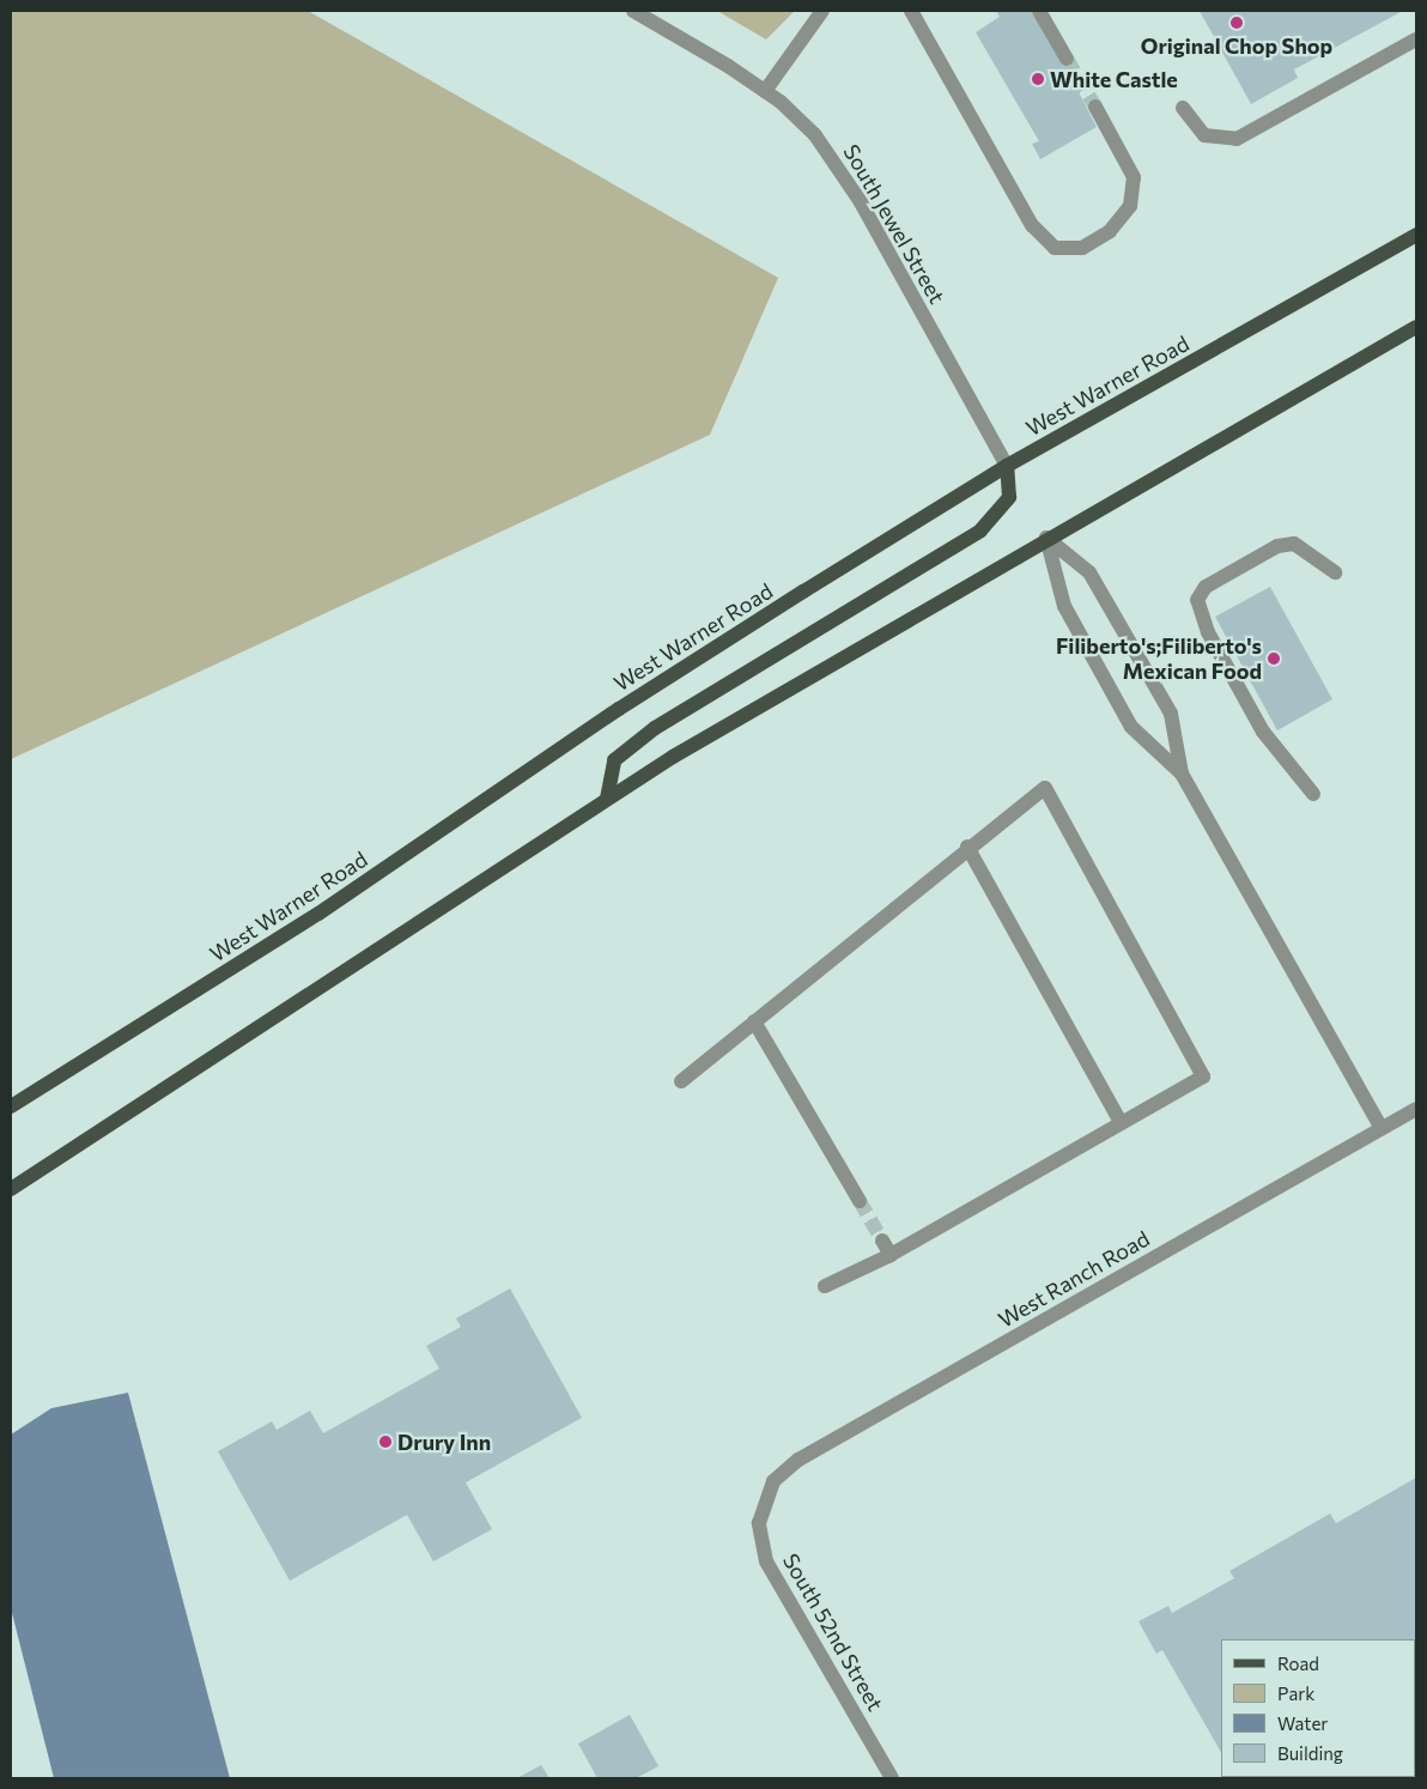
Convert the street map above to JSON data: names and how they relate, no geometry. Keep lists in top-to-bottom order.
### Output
{
  "streets": {
    "main road": ["West Warner Road"],
    "street": ["South Jewel Street", "West Ranch Road", "South 52nd Street"]
  },
  "crossings": [
    ["South Jewel Street", "West Warner Road"],
    ["West Ranch Road", "South 52nd Street"]
  ],
  "places": [
    "Original Chop Shop",
    "White Castle",
    "Filiberto's;Filiberto's Mexican Food",
    "Drury Inn"
  ],
  "legend": [
    "Road",
    "Park",
    "Water",
    "Building"
  ]
}
